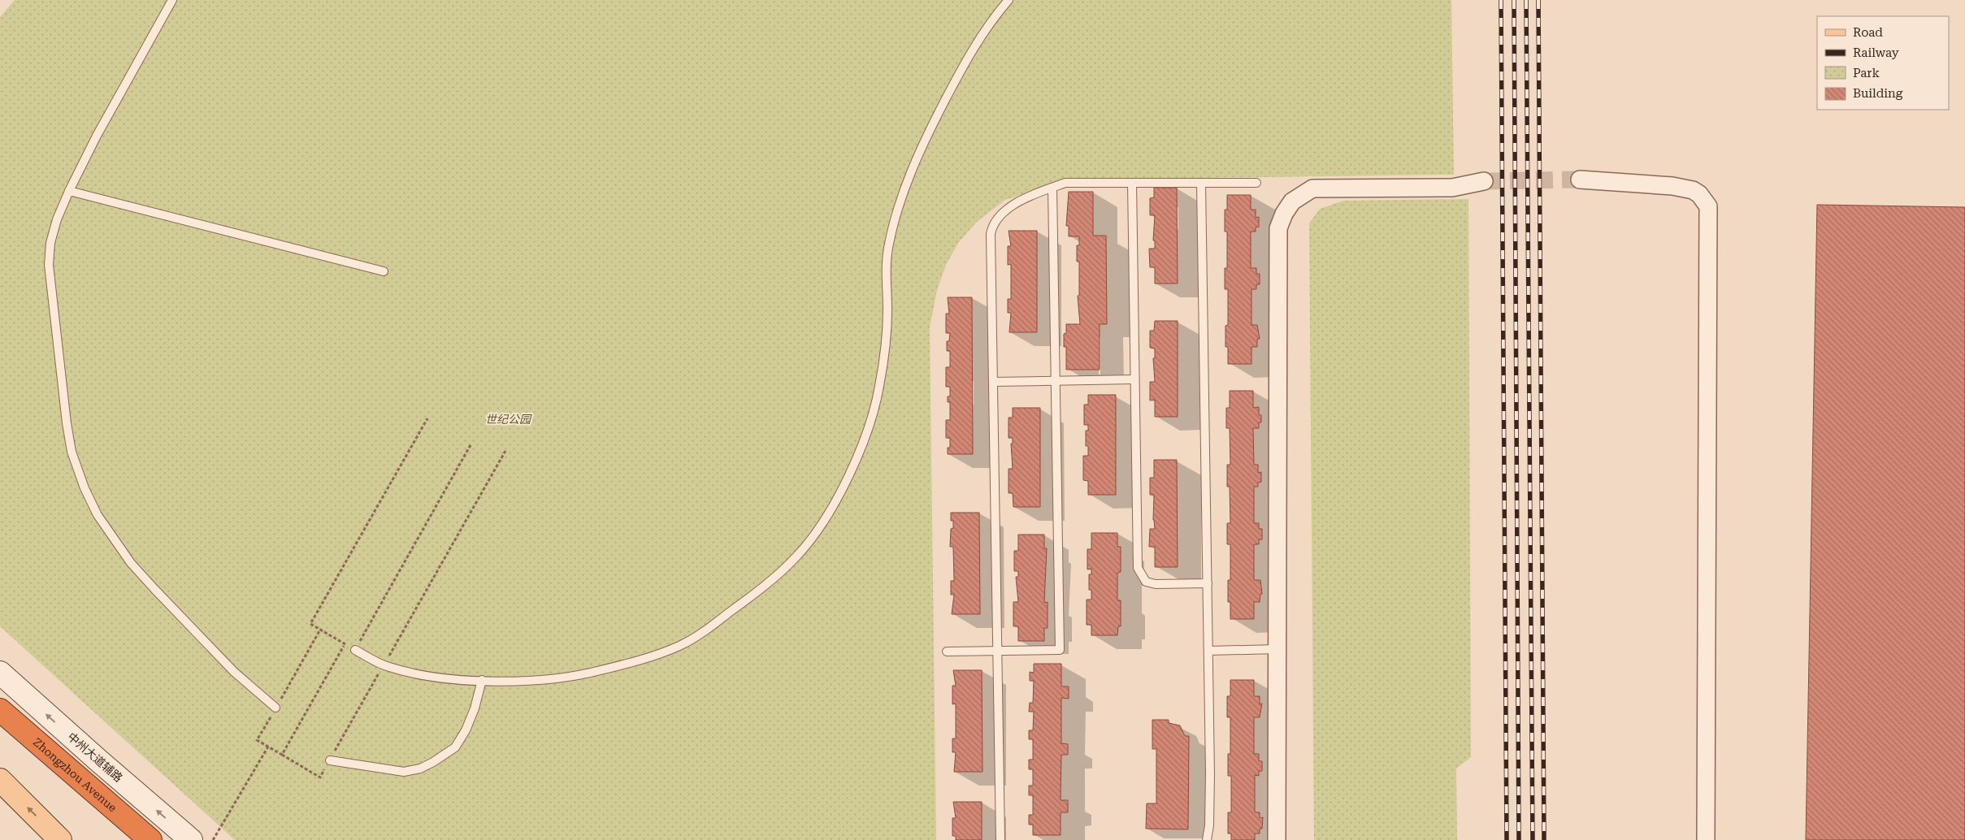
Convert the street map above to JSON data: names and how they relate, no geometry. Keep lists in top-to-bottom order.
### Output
{
  "streets": {
    "highway": ["Zhongzhou Avenue"],
    "street": ["中州大道辅路"]
  },
  "one_way": ["中州大道辅路"],
  "parks": ["世纪公园"],
  "legend": [
    "Road",
    "Railway",
    "Park",
    "Building"
  ]
}
